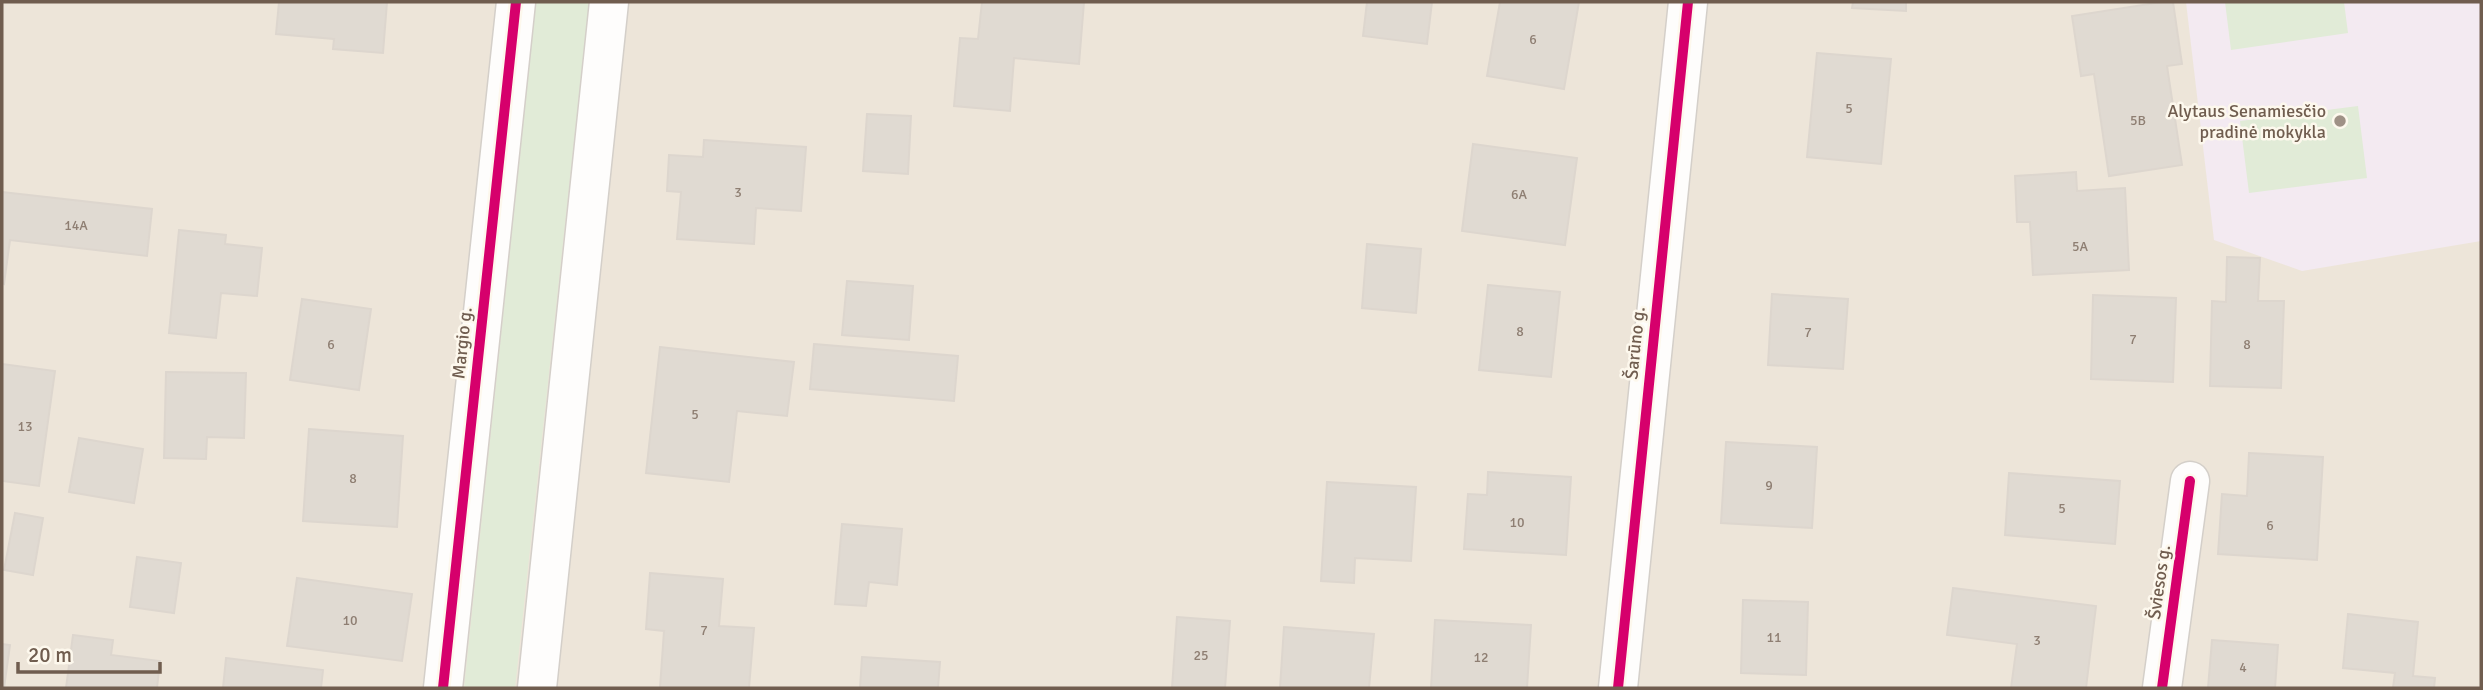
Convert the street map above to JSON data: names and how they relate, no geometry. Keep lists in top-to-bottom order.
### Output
{
  "streets": {
    "street": ["Margio g.", "Šarūno g.", "Šviesos g."]
  },
  "places": ["Alytaus Senamiesčio pradinė mokykla"],
  "house_numbers": [
    "6",
    "5",
    "5B",
    "3",
    "6A",
    "14A",
    "5A",
    "8",
    "7",
    "7",
    "6",
    "8",
    "5",
    "13",
    "8",
    "9",
    "5",
    "10",
    "6",
    "10",
    "7",
    "11",
    "3",
    "25",
    "12",
    "4"
  ],
  "scale_bar": "20 m"
}
